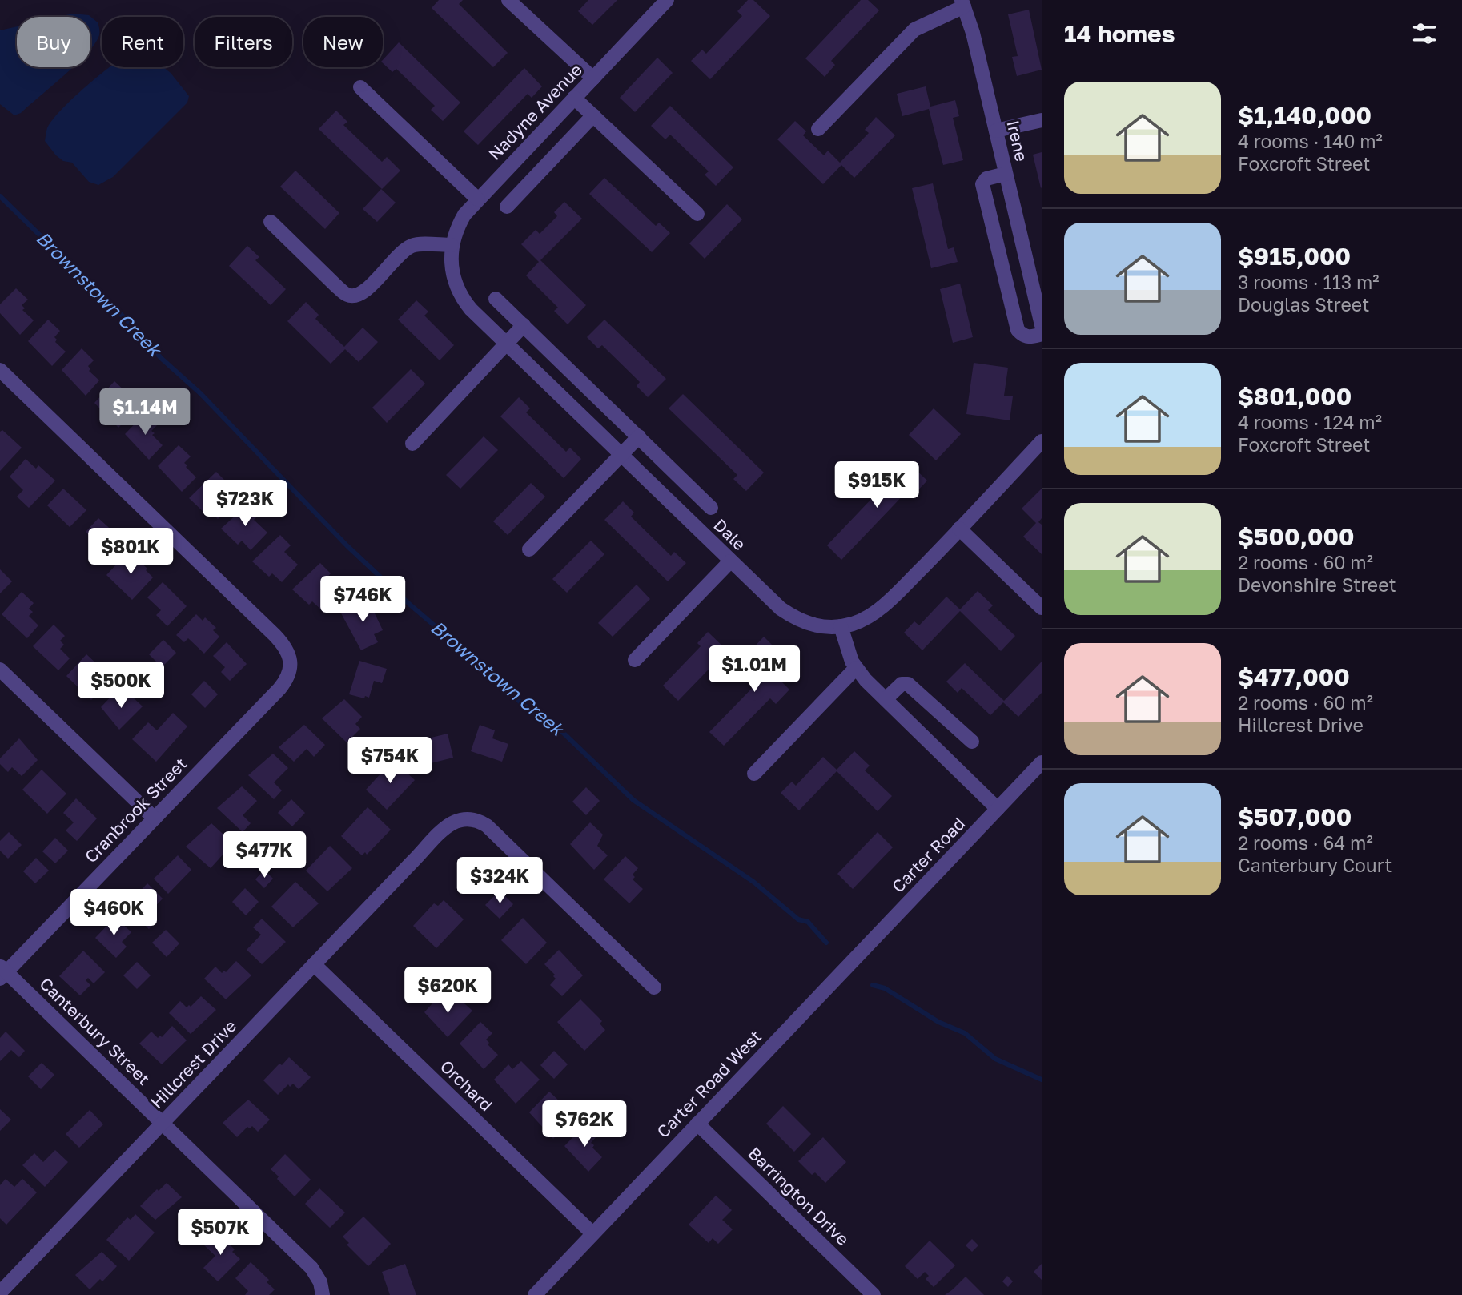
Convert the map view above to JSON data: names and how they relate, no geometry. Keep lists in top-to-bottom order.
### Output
{
  "streets": {
    "street": [
      "Nadyne Avenue",
      "Irene",
      "Dale",
      "Cranbrook Street",
      "Carter Road",
      "Canterbury Street",
      "Hillcrest Drive",
      "Carter Road West",
      "Orchard",
      "Barrington Drive"
    ]
  },
  "crossings": [
    ["Nadyne Avenue", "Dale"],
    ["Cranbrook Street", "Canterbury Street"],
    ["Carter Road", "Carter Road West"],
    ["Canterbury Street", "Hillcrest Drive"],
    ["Hillcrest Drive", "Orchard"],
    ["Carter Road West", "Orchard"],
    ["Carter Road West", "Barrington Drive"]
  ],
  "water": ["Brownstown Creek"],
  "page": {
    "heading": "14 homes",
    "chip": [
      "Buy",
      "Rent",
      "Filters",
      "New"
    ],
    "list": [
      {
        "name": "$1,140,000",
        "note": "4 rooms · 140 m² · Foxcroft Street"
      },
      {
        "name": "$915,000",
        "note": "3 rooms · 113 m² · Douglas Street"
      },
      {
        "name": "$801,000",
        "note": "4 rooms · 124 m² · Foxcroft Street"
      },
      {
        "name": "$500,000",
        "note": "2 rooms · 60 m² · Devonshire Street"
      },
      {
        "name": "$477,000",
        "note": "2 rooms · 60 m² · Hillcrest Drive"
      },
      {
        "name": "$507,000",
        "note": "2 rooms · 64 m² · Canterbury Court"
      }
    ],
    "price": [
      "$1.14M",
      "$915K",
      "$723K",
      "$801K",
      "$746K",
      "$1.01M",
      "$500K",
      "$754K",
      "$477K",
      "$324K",
      "$460K",
      "$620K",
      "$762K",
      "$507K"
    ]
  }
}
